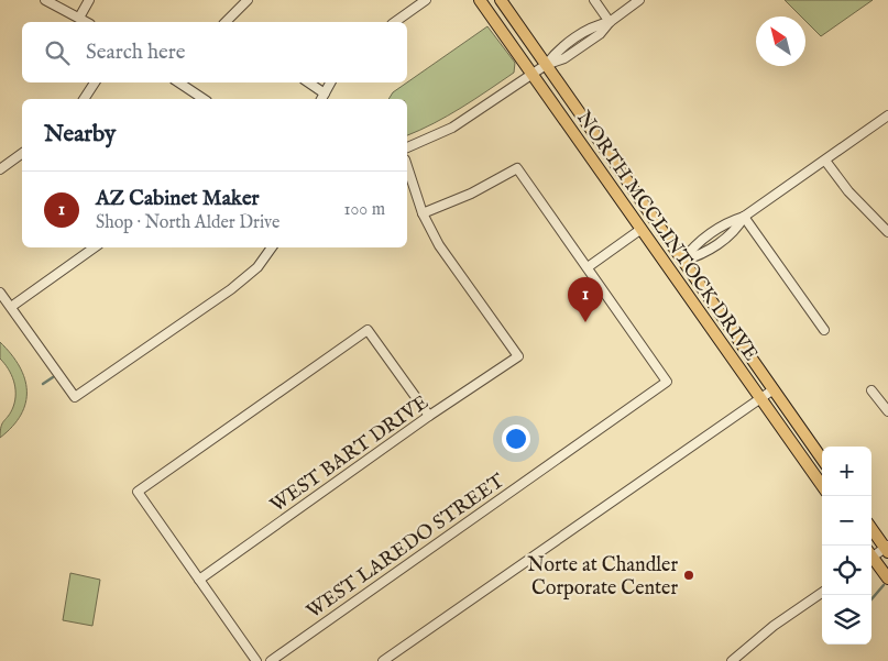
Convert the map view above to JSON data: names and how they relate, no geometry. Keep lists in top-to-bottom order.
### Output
{
  "streets": {
    "main road": ["NORTH MCCLINTOCK DRIVE"],
    "street": ["WEST BART DRIVE", "WEST LAREDO STREET"]
  },
  "places": ["Norte at Chandler Corporate Center"],
  "north": "top left",
  "page": {
    "search": "Search here",
    "heading": "Nearby",
    "list": [
      {
        "mark": "1",
        "name": "AZ Cabinet Maker",
        "note": "Shop · North Alder Drive",
        "value": "100 m"
      }
    ],
    "pins": "1",
    "map_buttons": ["+", "−"]
  }
}
